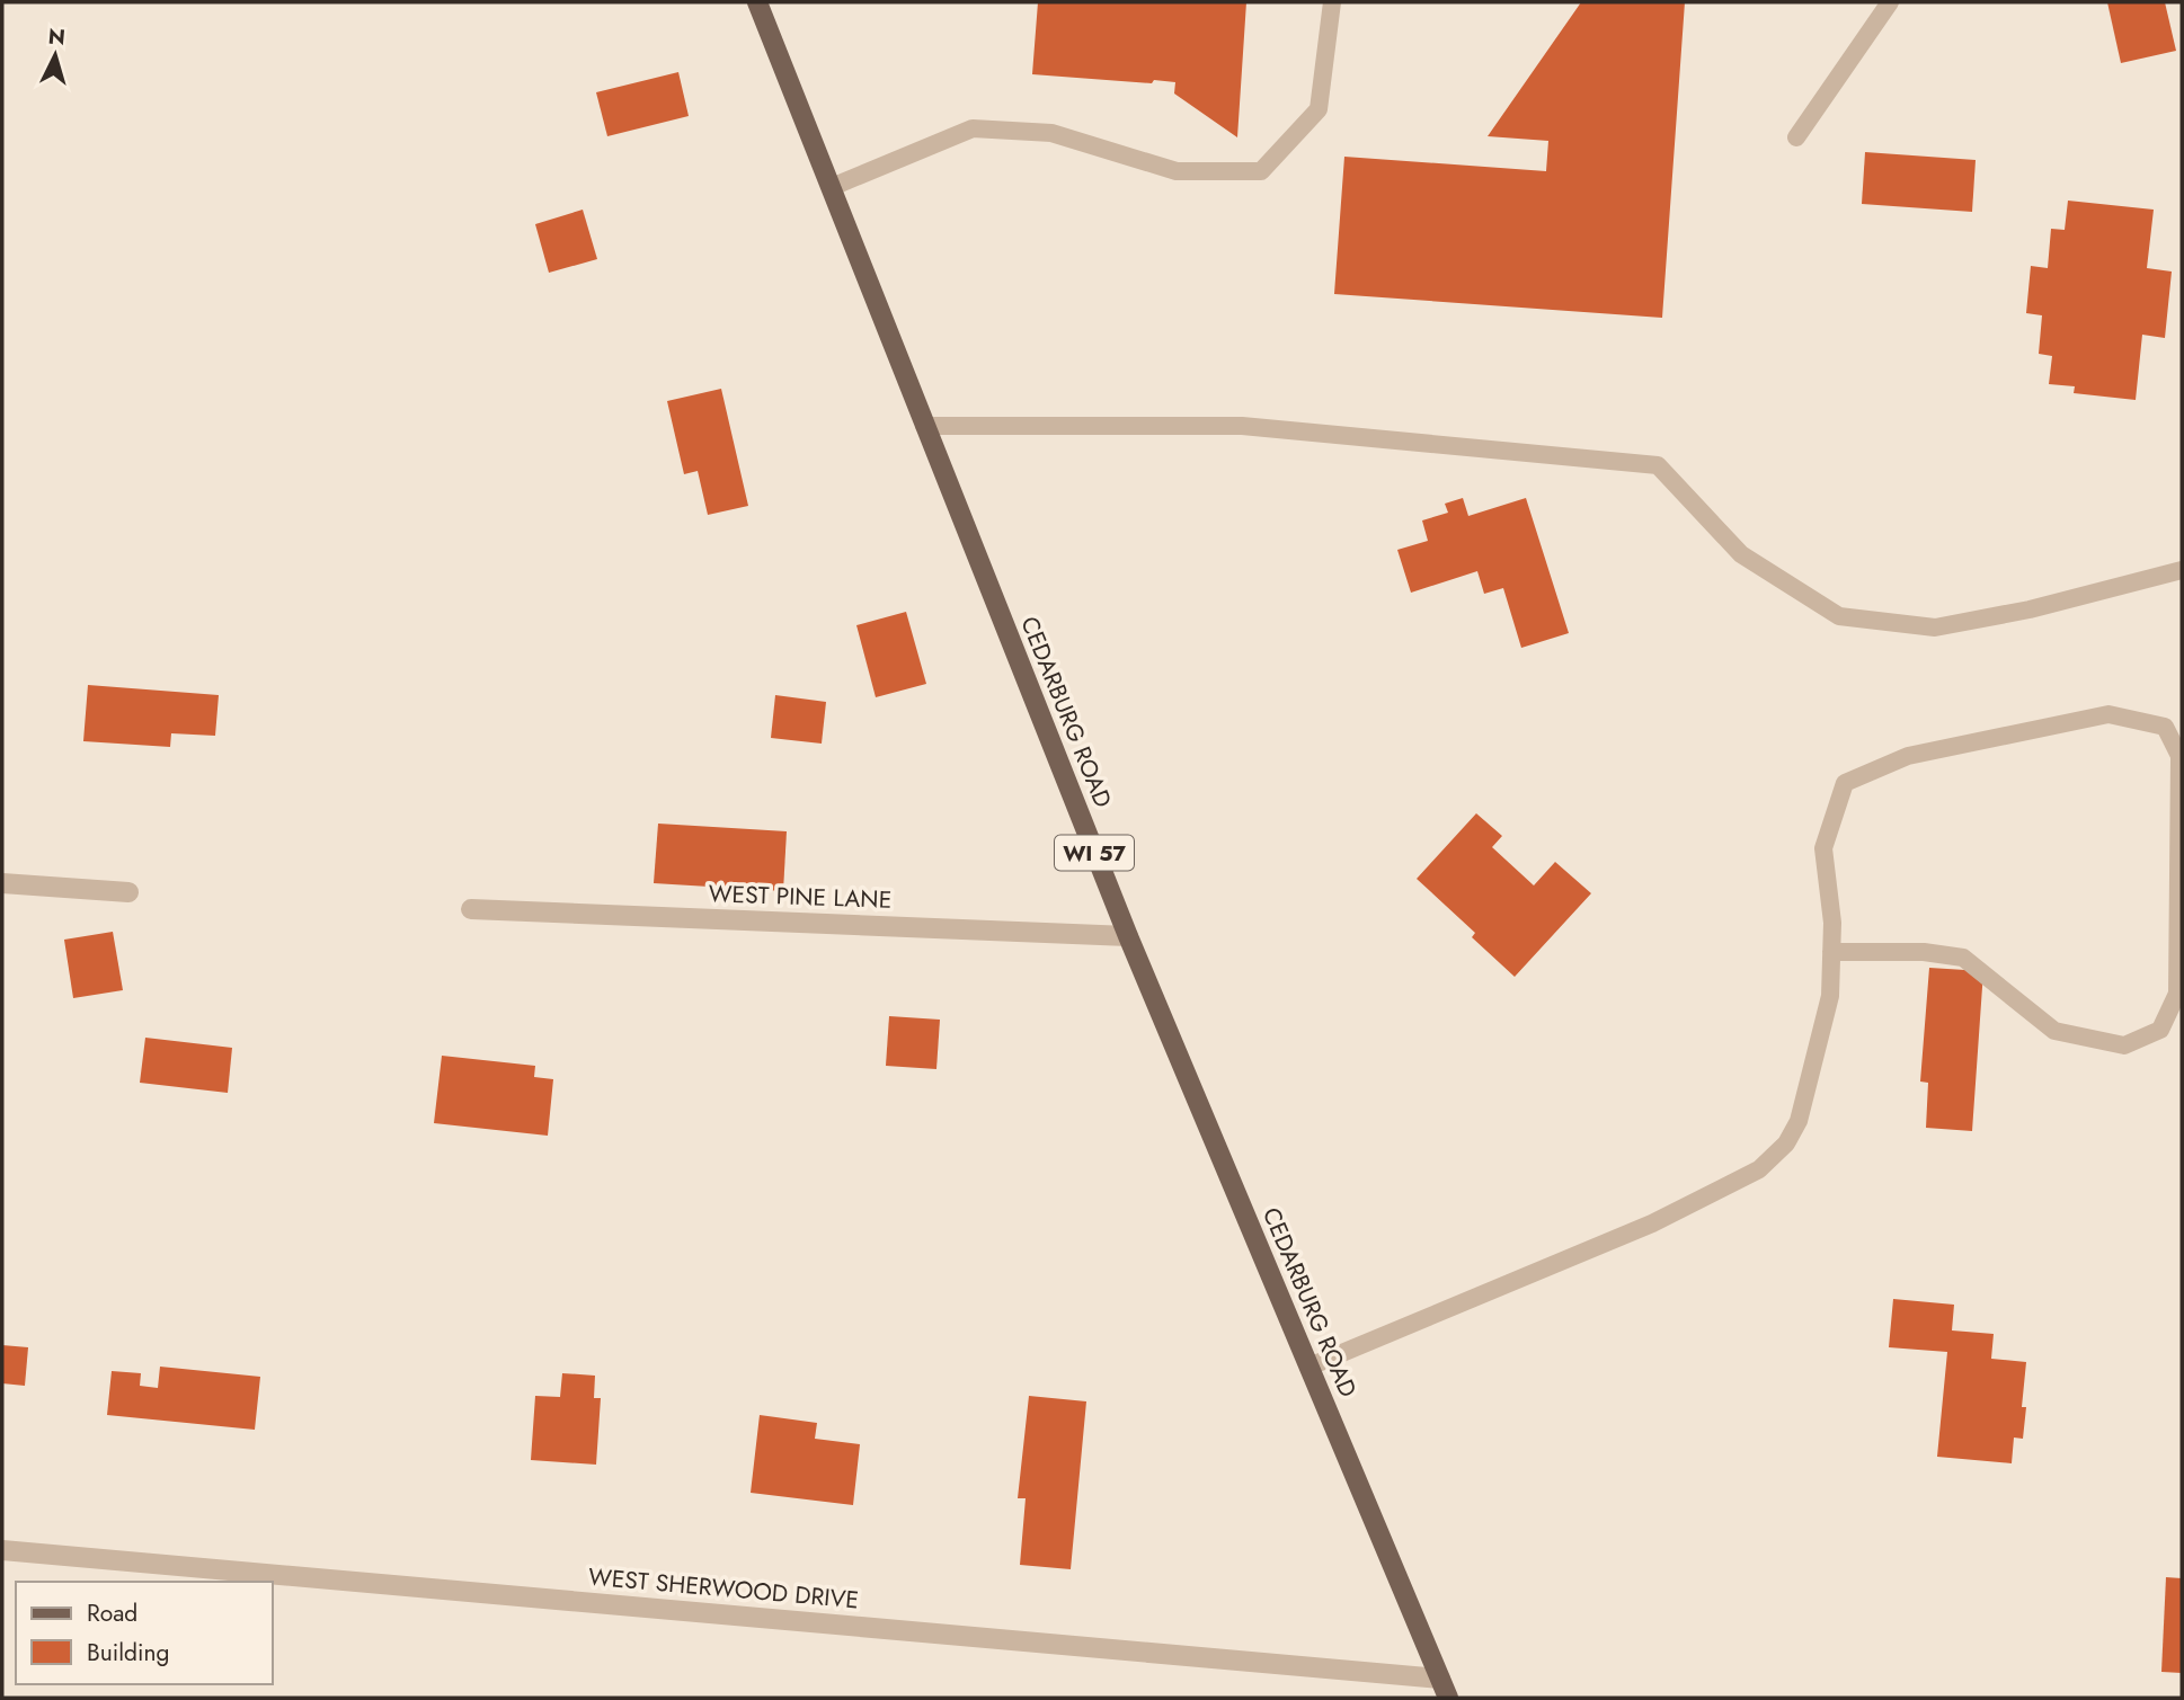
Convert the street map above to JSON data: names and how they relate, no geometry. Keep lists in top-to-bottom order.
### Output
{
  "streets": {
    "main road": ["CEDARBURG ROAD", "WI 57"],
    "street": ["WEST PINE LANE", "WEST SHERWOOD DRIVE"]
  },
  "crossings": [
    ["CEDARBURG ROAD", "WEST PINE LANE"],
    ["CEDARBURG ROAD", "WEST SHERWOOD DRIVE"]
  ],
  "legend": ["Road", "Building"],
  "north": "top"
}
